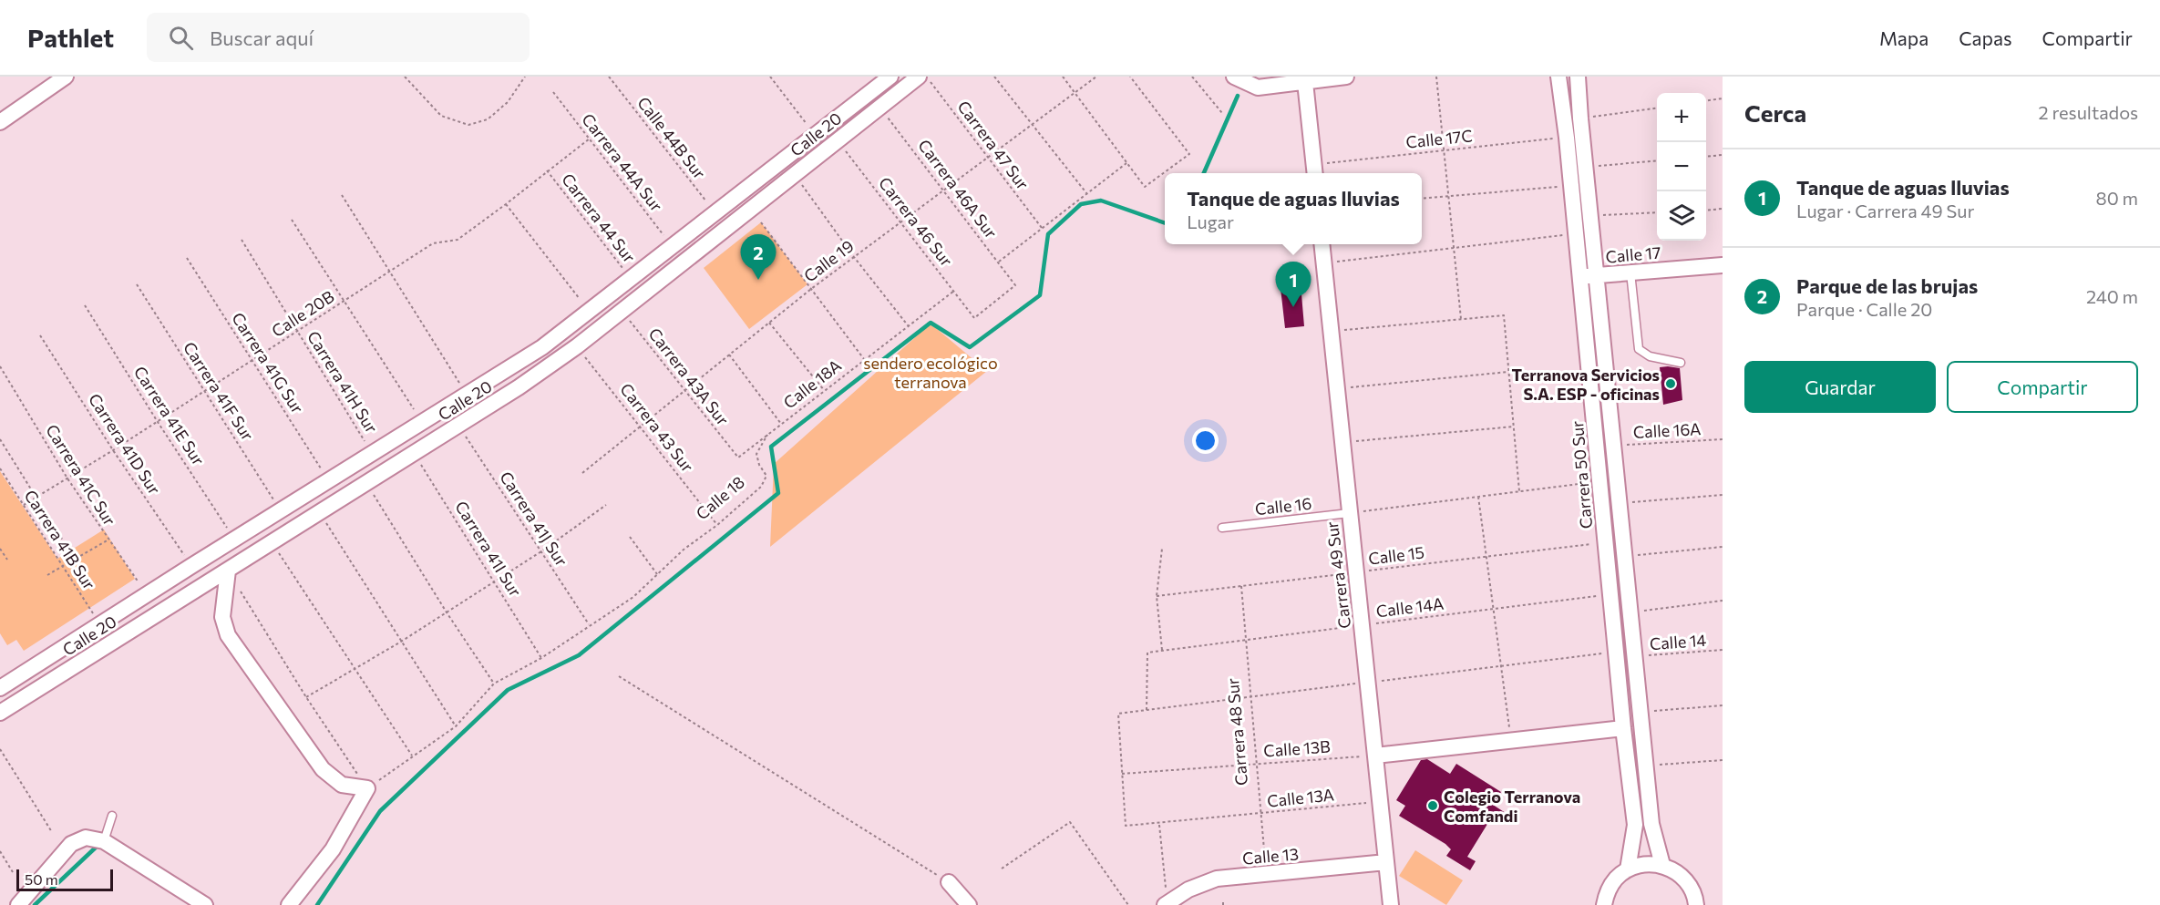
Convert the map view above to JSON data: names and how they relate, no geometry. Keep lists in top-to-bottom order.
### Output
{
  "streets": {
    "street": [
      "Calle 20",
      "Calle 17",
      "Carrera 50 Sur",
      "Carrera 49 Sur",
      "Calle 13"
    ],
    "lane": ["Calle 16"],
    "path": [
      "Calle 44B Sur",
      "Calle 17C",
      "Carrera 47 Sur",
      "Carrera 44A Sur",
      "Carrera 46A Sur",
      "Carrera 44 Sur",
      "Carrera 46 Sur",
      "Calle 19",
      "Calle 20B",
      "Carrera 41G Sur",
      "Carrera 43A Sur",
      "Carrera 41H Sur",
      "Calle 18A",
      "Carrera 41F Sur",
      "Carrera 41E Sur",
      "Carrera 43 Sur",
      "Calle 16A",
      "Carrera 41D Sur",
      "Carrera 41C Sur",
      "Calle 18",
      "Carrera 41J Sur",
      "Carrera 41B Sur",
      "Carrera 41I Sur",
      "Calle 15",
      "Calle 14A",
      "Calle 14",
      "Carrera 48 Sur",
      "Calle 13B",
      "Calle 13A"
    ]
  },
  "crossings": [
    ["Calle 20", "Calle 44B Sur"],
    ["Calle 20", "Carrera 44A Sur"],
    ["Calle 20", "Carrera 46A Sur"],
    ["Calle 20", "Carrera 44 Sur"],
    ["Calle 20", "Carrera 46 Sur"],
    ["Calle 20", "Carrera 41G Sur"],
    ["Calle 20", "Carrera 43A Sur"],
    ["Calle 20", "Carrera 41H Sur"],
    ["Calle 20", "Carrera 41F Sur"],
    ["Calle 20", "Carrera 41E Sur"],
    ["Calle 20", "Carrera 43 Sur"],
    ["Calle 20", "Carrera 41D Sur"],
    ["Calle 20", "Carrera 41C Sur"],
    ["Calle 20", "Carrera 41J Sur"],
    ["Calle 20", "Carrera 41B Sur"],
    ["Calle 20", "Carrera 41I Sur"],
    ["Calle 17C", "Carrera 50 Sur"],
    ["Carrera 47 Sur", "Calle 19"],
    ["Carrera 44A Sur", "Calle 20B"],
    ["Carrera 46A Sur", "Carrera 46 Sur"],
    ["Carrera 46A Sur", "Calle 19"],
    ["Carrera 44 Sur", "Calle 20B"],
    ["Carrera 46 Sur", "Calle 19"],
    ["Carrera 46 Sur", "Calle 18A"],
    ["Calle 17", "Carrera 50 Sur"],
    ["Calle 19", "Carrera 43A Sur"],
    ["Calle 19", "Carrera 43 Sur"],
    ["Calle 20B", "Carrera 41G Sur"],
    ["Calle 20B", "Carrera 41H Sur"],
    ["Calle 20B", "Carrera 41F Sur"],
    ["Calle 20B", "Carrera 41E Sur"],
    ["Calle 20B", "Carrera 41D Sur"],
    ["Calle 20B", "Carrera 41C Sur"],
    ["Calle 20B", "Carrera 41B Sur"],
    ["Carrera 43A Sur", "Calle 18A"],
    ["Calle 18A", "Calle 18"],
    ["Carrera 43 Sur", "Calle 18"],
    ["Calle 16A", "Carrera 50 Sur"],
    ["Carrera 50 Sur", "Calle 15"],
    ["Carrera 50 Sur", "Calle 14A"],
    ["Carrera 50 Sur", "Calle 14"],
    ["Calle 18", "Carrera 41J Sur"],
    ["Calle 18", "Carrera 41I Sur"],
    ["Calle 16", "Carrera 49 Sur"],
    ["Calle 15", "Carrera 49 Sur"],
    ["Calle 15", "Carrera 48 Sur"],
    ["Carrera 49 Sur", "Calle 14A"],
    ["Carrera 49 Sur", "Calle 13B"],
    ["Carrera 49 Sur", "Calle 13A"],
    ["Carrera 49 Sur", "Calle 13"],
    ["Calle 14A", "Carrera 48 Sur"],
    ["Carrera 48 Sur", "Calle 13B"],
    ["Carrera 48 Sur", "Calle 13A"],
    ["Carrera 48 Sur", "Calle 13"],
    ["Calle 13B", "Calle 13A"]
  ],
  "parks": ["sendero ecológico terranova"],
  "places": ["Terranova Servicios S.A. ESP - oficinas", "Colegio Terranova Comfandi"],
  "scale_bar": "50 m",
  "page": {
    "header": "Pathlet",
    "search": "Buscar aquí",
    "nav": ["Mapa", "Capas", "Compartir"],
    "heading": ["Cerca", "2 resultados"],
    "map_buttons": ["+", "−"],
    "list": [
      {
        "mark": "1",
        "name": "Tanque de aguas lluvias",
        "note": "Lugar · Carrera 49 Sur",
        "value": "80 m"
      },
      {
        "mark": "2",
        "name": "Parque de las brujas",
        "note": "Parque · Calle 20",
        "value": "240 m"
      }
    ],
    "popup": ["Tanque de aguas lluvias", "Lugar"],
    "pins": ["2", "1"],
    "buttons": ["Guardar", "Compartir"],
    "scale": "50 m"
  }
}
